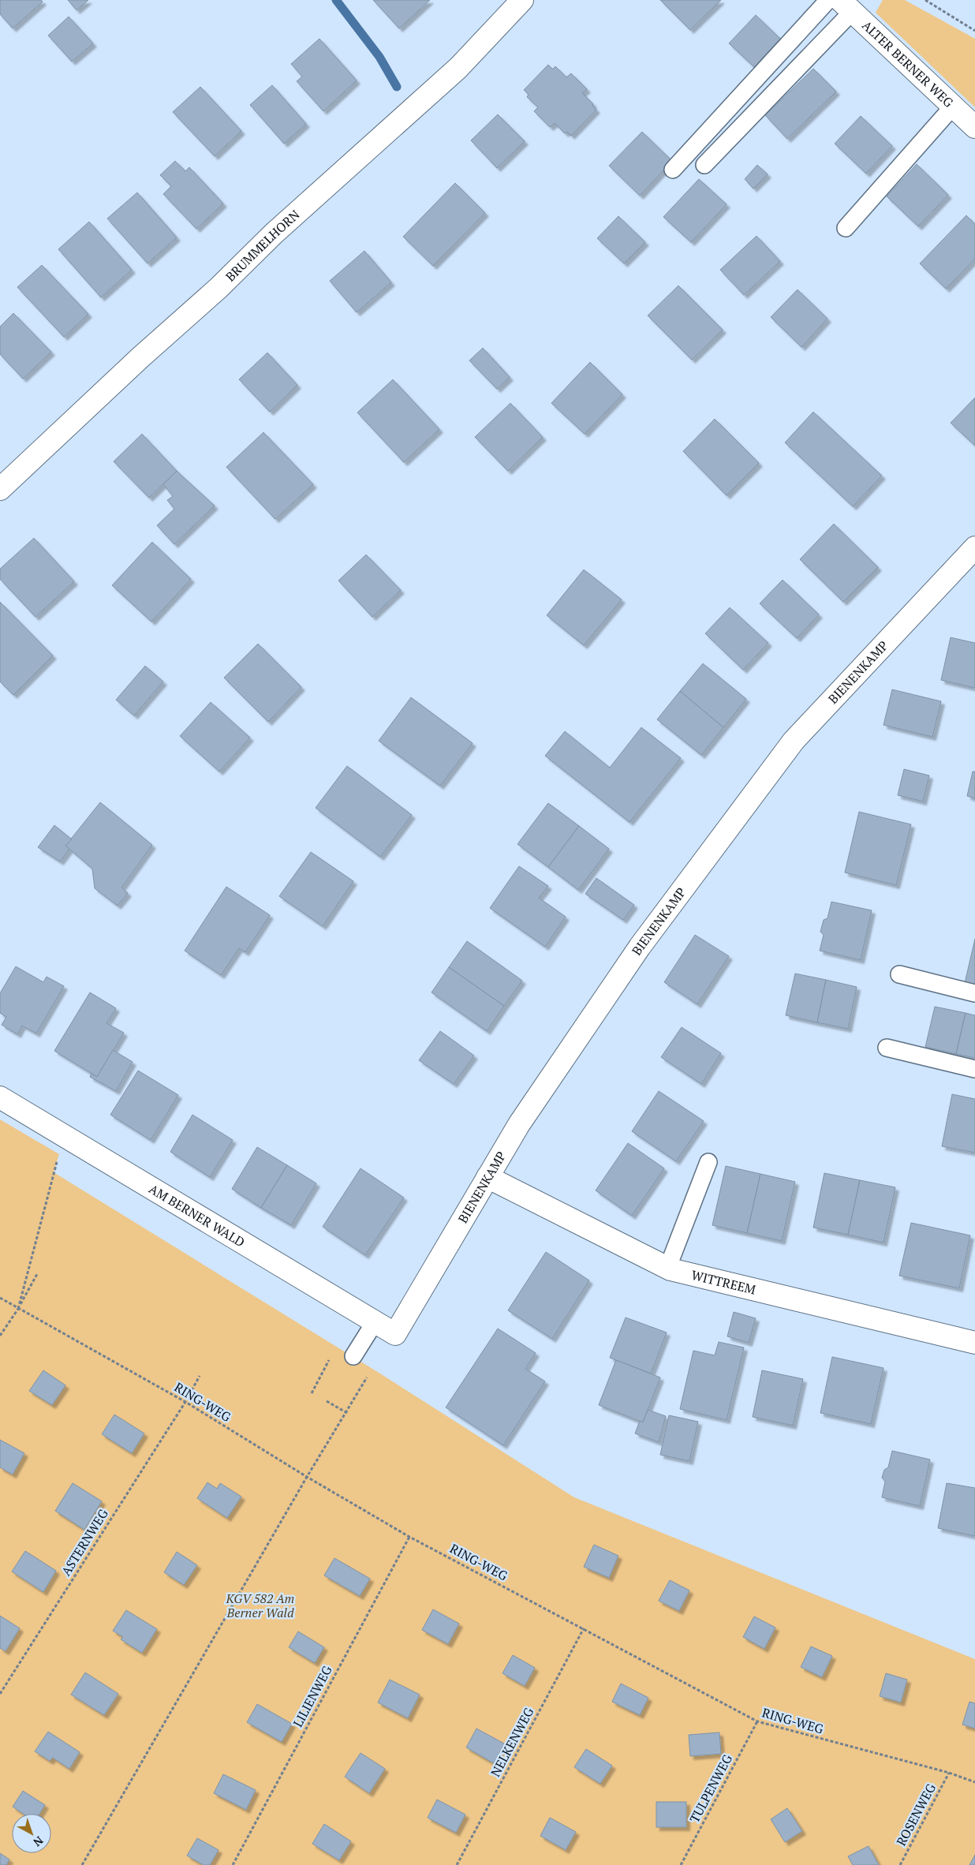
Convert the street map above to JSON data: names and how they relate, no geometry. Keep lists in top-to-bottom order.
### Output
{
  "streets": {
    "street": [
      "ALTER BERNER WEG",
      "BRUMMELHORN",
      "BIENENKAMP",
      "AM BERNER WALD",
      "WITTREEM"
    ],
    "path": [
      "RING-WEG",
      "ASTERNWEG",
      "LILIENWEG",
      "NELKENWEG",
      "TULPENWEG",
      "ROSENWEG"
    ]
  },
  "crossings": [
    ["BIENENKAMP", "AM BERNER WALD"],
    ["BIENENKAMP", "WITTREEM"],
    ["RING-WEG", "ASTERNWEG"],
    ["RING-WEG", "LILIENWEG"],
    ["RING-WEG", "NELKENWEG"],
    ["RING-WEG", "TULPENWEG"],
    ["RING-WEG", "ROSENWEG"]
  ],
  "parks": ["KGV 582 Am Berner Wald"],
  "north": "bottom right"
}
